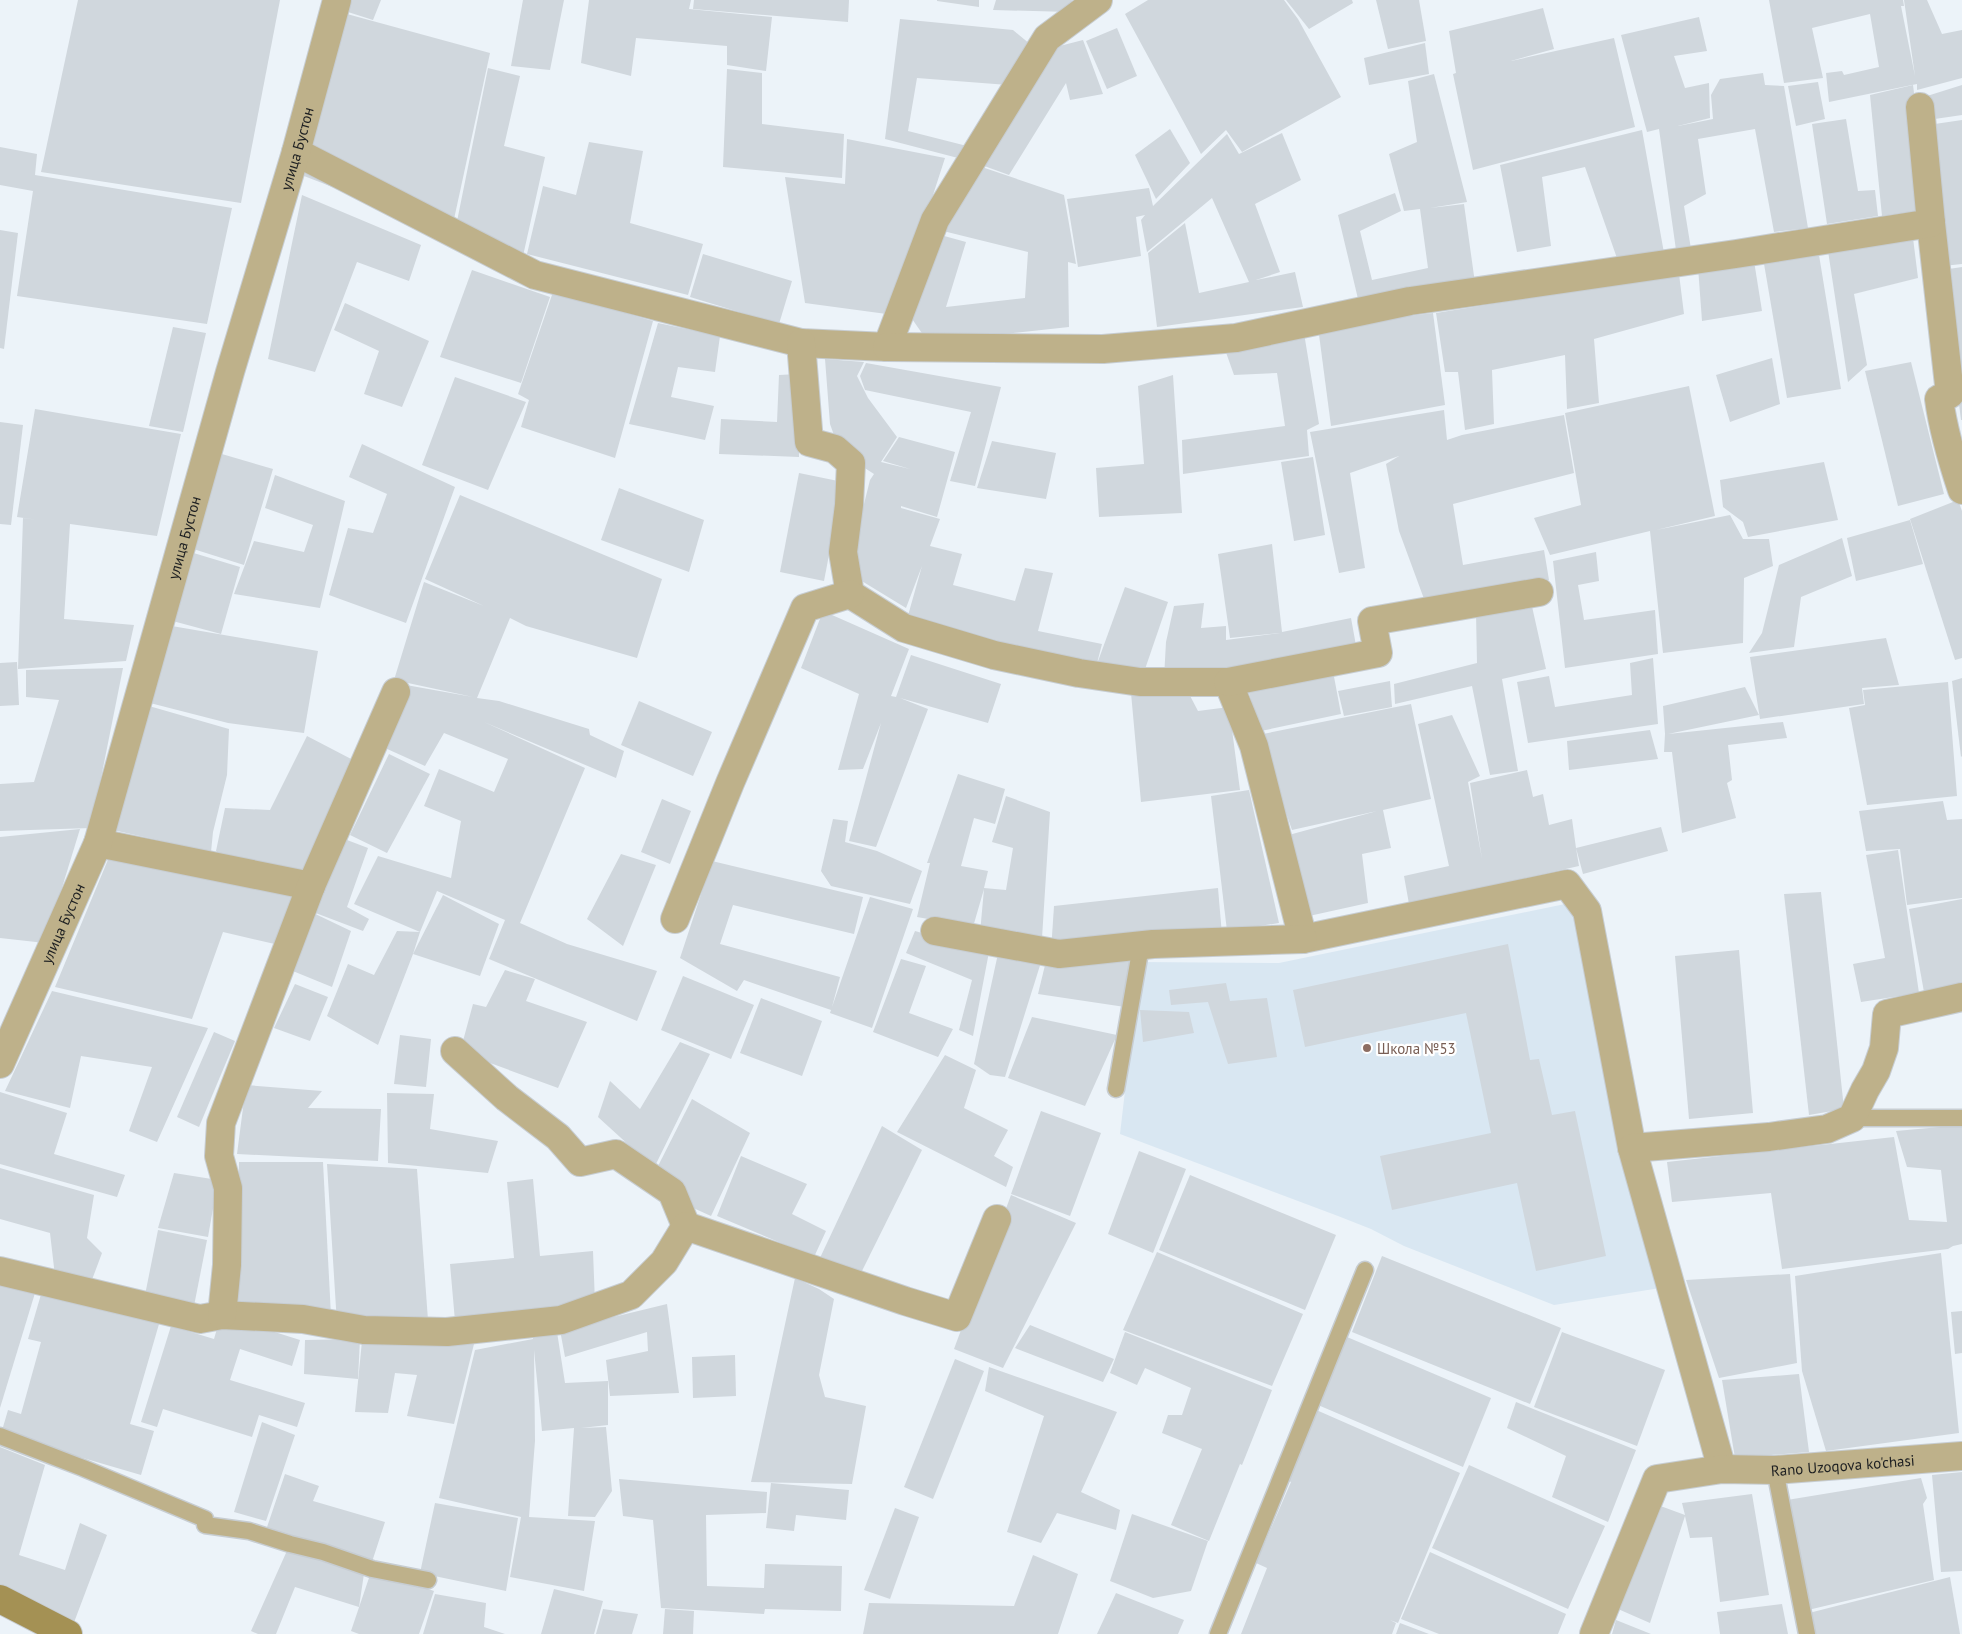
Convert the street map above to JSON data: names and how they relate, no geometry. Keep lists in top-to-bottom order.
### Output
{
  "streets": {
    "street": ["улица Бустон", "Rano Uzoqova ko'chasi"]
  },
  "places": ["Школа №53"]
}
